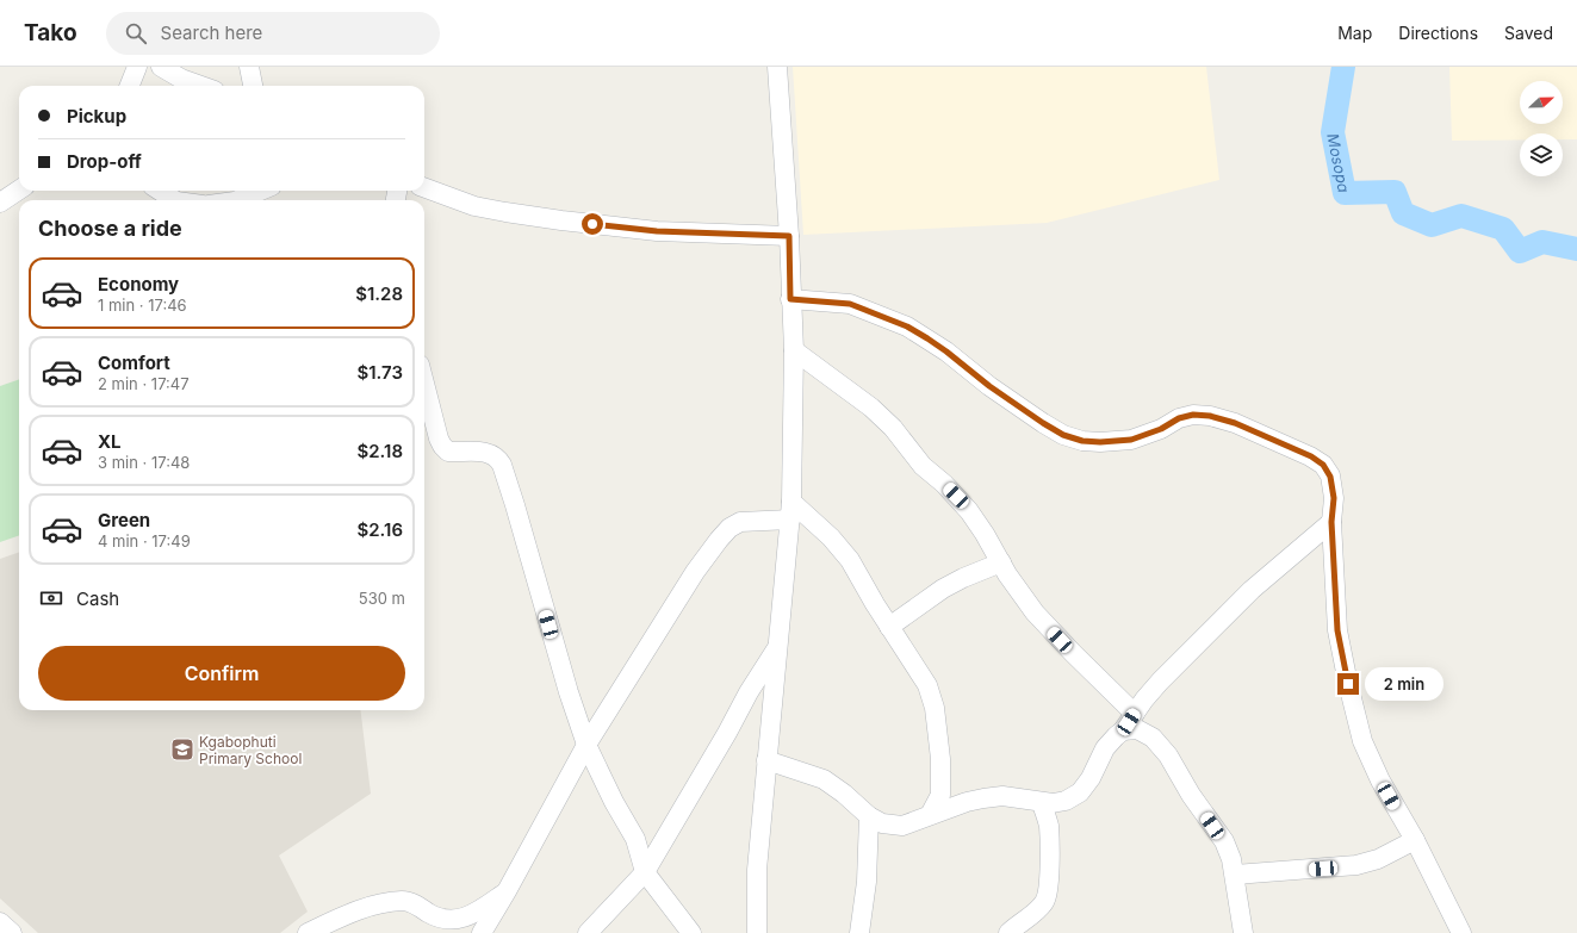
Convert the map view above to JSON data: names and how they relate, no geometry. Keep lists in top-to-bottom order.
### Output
{
  "water": ["Mosopa"],
  "places": {
    "school or university": ["Kgabophuti Primary School"]
  },
  "north": "right",
  "page": {
    "header": "Tako",
    "search": "Search here",
    "nav": ["Map", "Directions", "Saved"],
    "banner": ["Pickup", "Drop-off"],
    "heading": "Choose a ride",
    "list": [
      {
        "name": "Economy",
        "note": "1 min · 17:46",
        "value": "$1.28"
      },
      {
        "name": "Comfort",
        "note": "2 min · 17:47",
        "value": "$1.73"
      },
      {
        "name": "XL",
        "note": "3 min · 17:48",
        "value": "$2.18"
      },
      {
        "name": "Green",
        "note": "4 min · 17:49",
        "value": "$2.16"
      }
    ],
    "pay": ["Cash", "530 m"],
    "buttons": "Confirm",
    "bubble": "2 min"
  }
}
